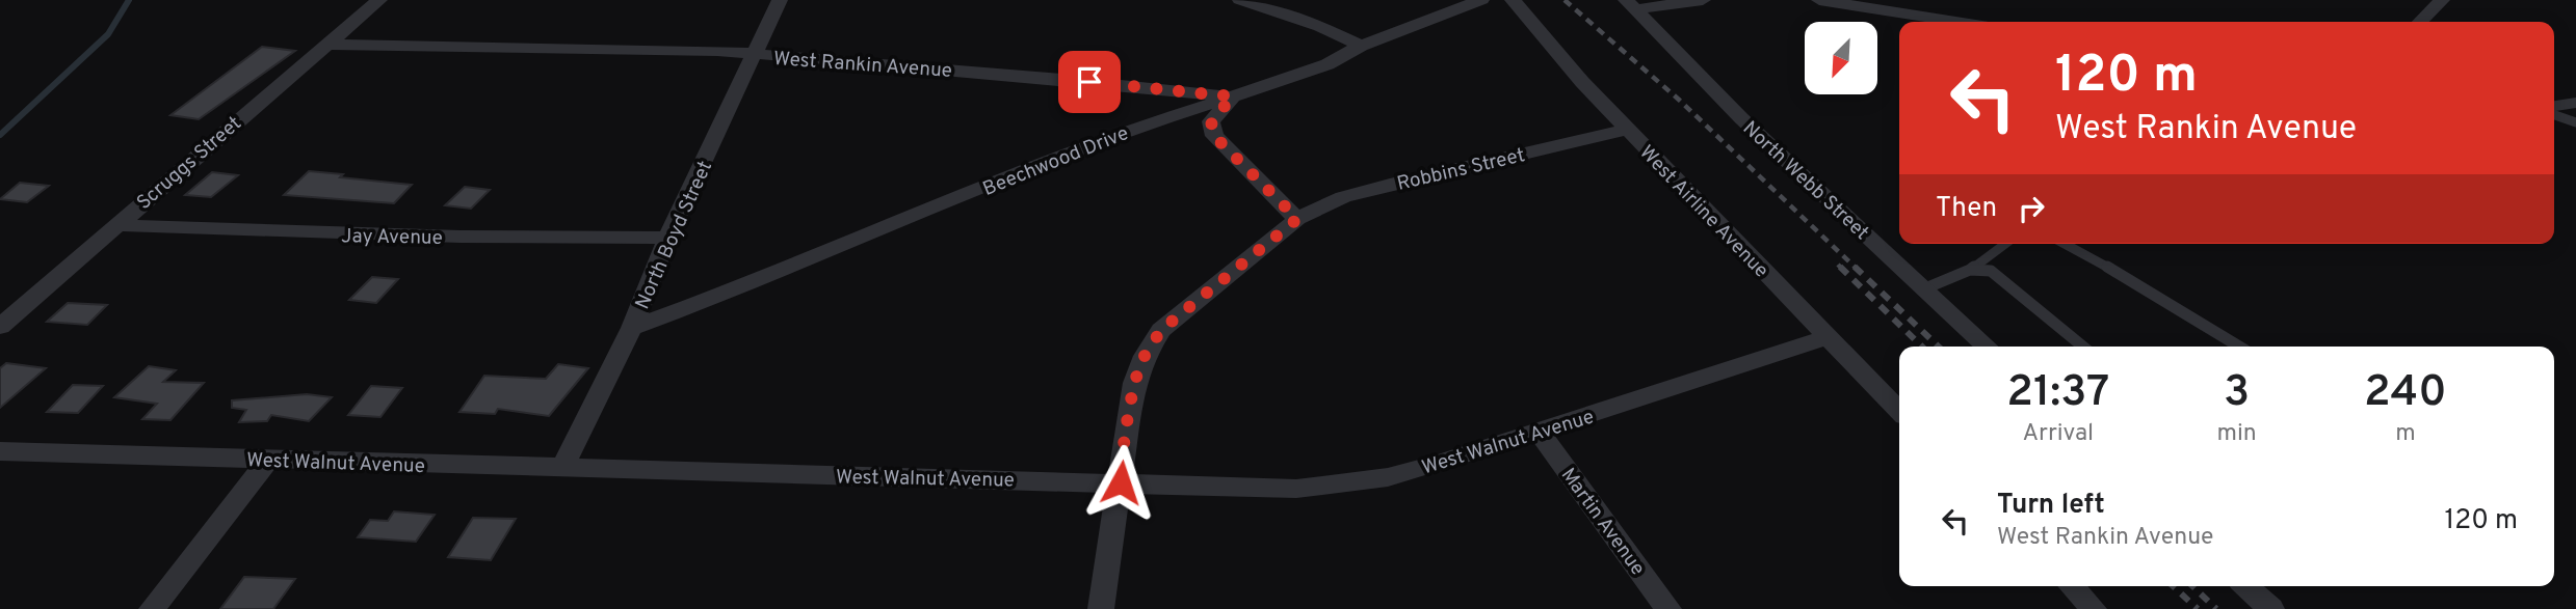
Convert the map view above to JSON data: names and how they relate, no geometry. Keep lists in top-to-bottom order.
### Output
{
  "streets": {
    "street": [
      "West Rankin Avenue",
      "Beechwood Drive",
      "Scruggs Street",
      "Robbins Street",
      "North Webb Street",
      "West Airline Avenue",
      "North Boyd Street",
      "Jay Avenue",
      "West Walnut Avenue",
      "Martin Avenue"
    ]
  },
  "crossings": [
    ["West Rankin Avenue", "Beechwood Drive"],
    ["West Rankin Avenue", "Scruggs Street"],
    ["West Rankin Avenue", "North Boyd Street"],
    ["Beechwood Drive", "North Boyd Street"],
    ["Scruggs Street", "Jay Avenue"],
    ["Robbins Street", "West Airline Avenue"],
    ["Robbins Street", "West Walnut Avenue"],
    ["West Airline Avenue", "West Walnut Avenue"],
    ["North Boyd Street", "Jay Avenue"],
    ["North Boyd Street", "West Walnut Avenue"],
    ["West Walnut Avenue", "Martin Avenue"]
  ],
  "north": "bottom left",
  "page": {
    "turn": ["120 m", "West Rankin Avenue"],
    "then": "Then",
    "eta": [
      "21:37",
      "Arrival",
      "3",
      "min",
      "240",
      "m"
    ],
    "list": [
      {
        "name": "Turn left",
        "note": "West Rankin Avenue",
        "value": "120 m"
      }
    ]
  }
}
